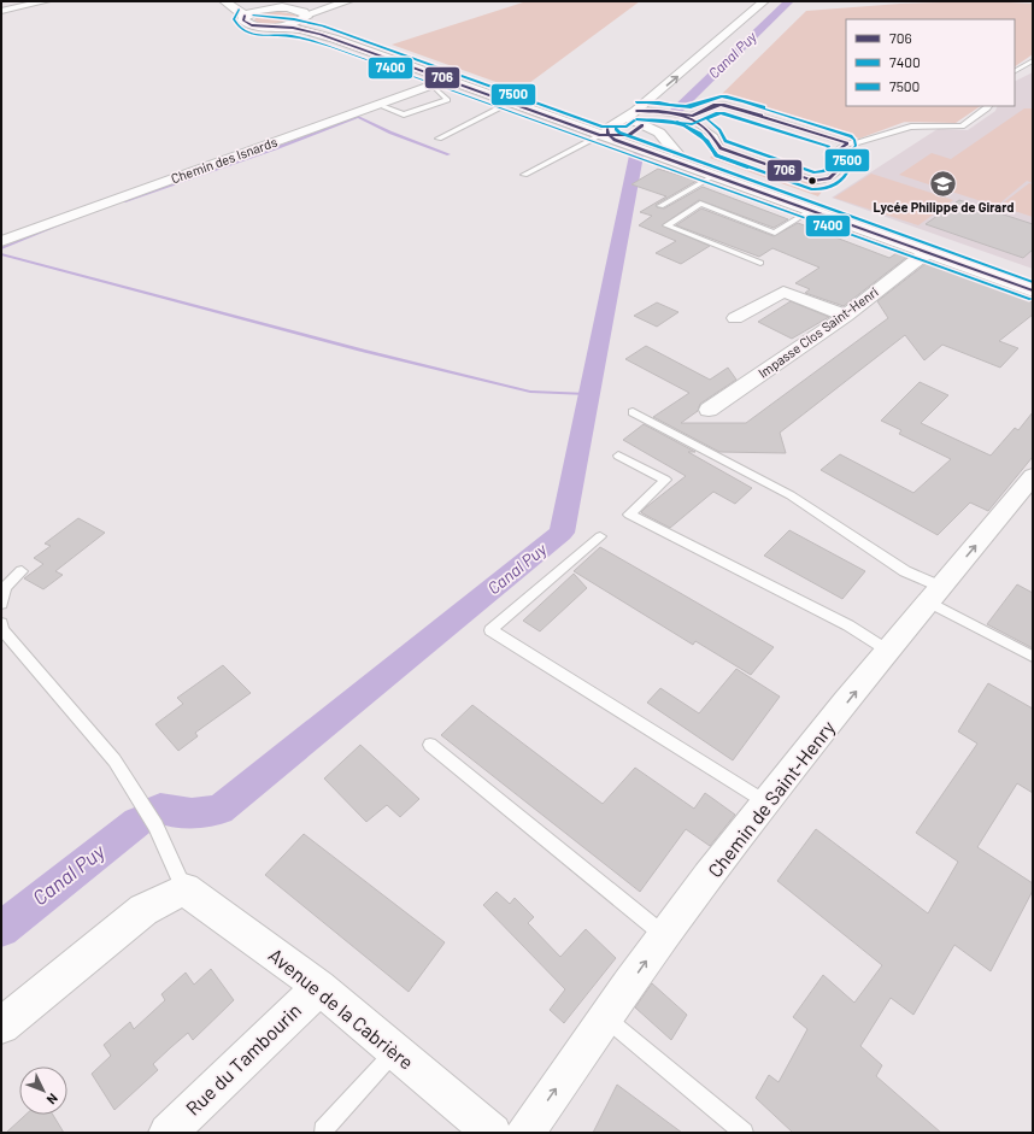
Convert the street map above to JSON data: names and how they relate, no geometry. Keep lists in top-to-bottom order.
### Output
{
  "streets": {
    "street": [
      "Chemin des Isnards",
      "Impasse Clos Saint-Henri",
      "Chemin de Saint-Henry",
      "Avenue de la Cabrière",
      "Rue du Tambourin"
    ]
  },
  "crossings": [
    ["Avenue de la Cabrière", "Rue du Tambourin"]
  ],
  "one_way": ["Chemin de Saint-Henry"],
  "water": ["Canal Puy"],
  "places": {
    "school or university": ["Lycée Philippe de Girard"]
  },
  "lines": ["transit line 7400", "transit line 706", "transit line 7500"],
  "legend": ["706", "7400", "7500"],
  "north": "bottom right"
}
